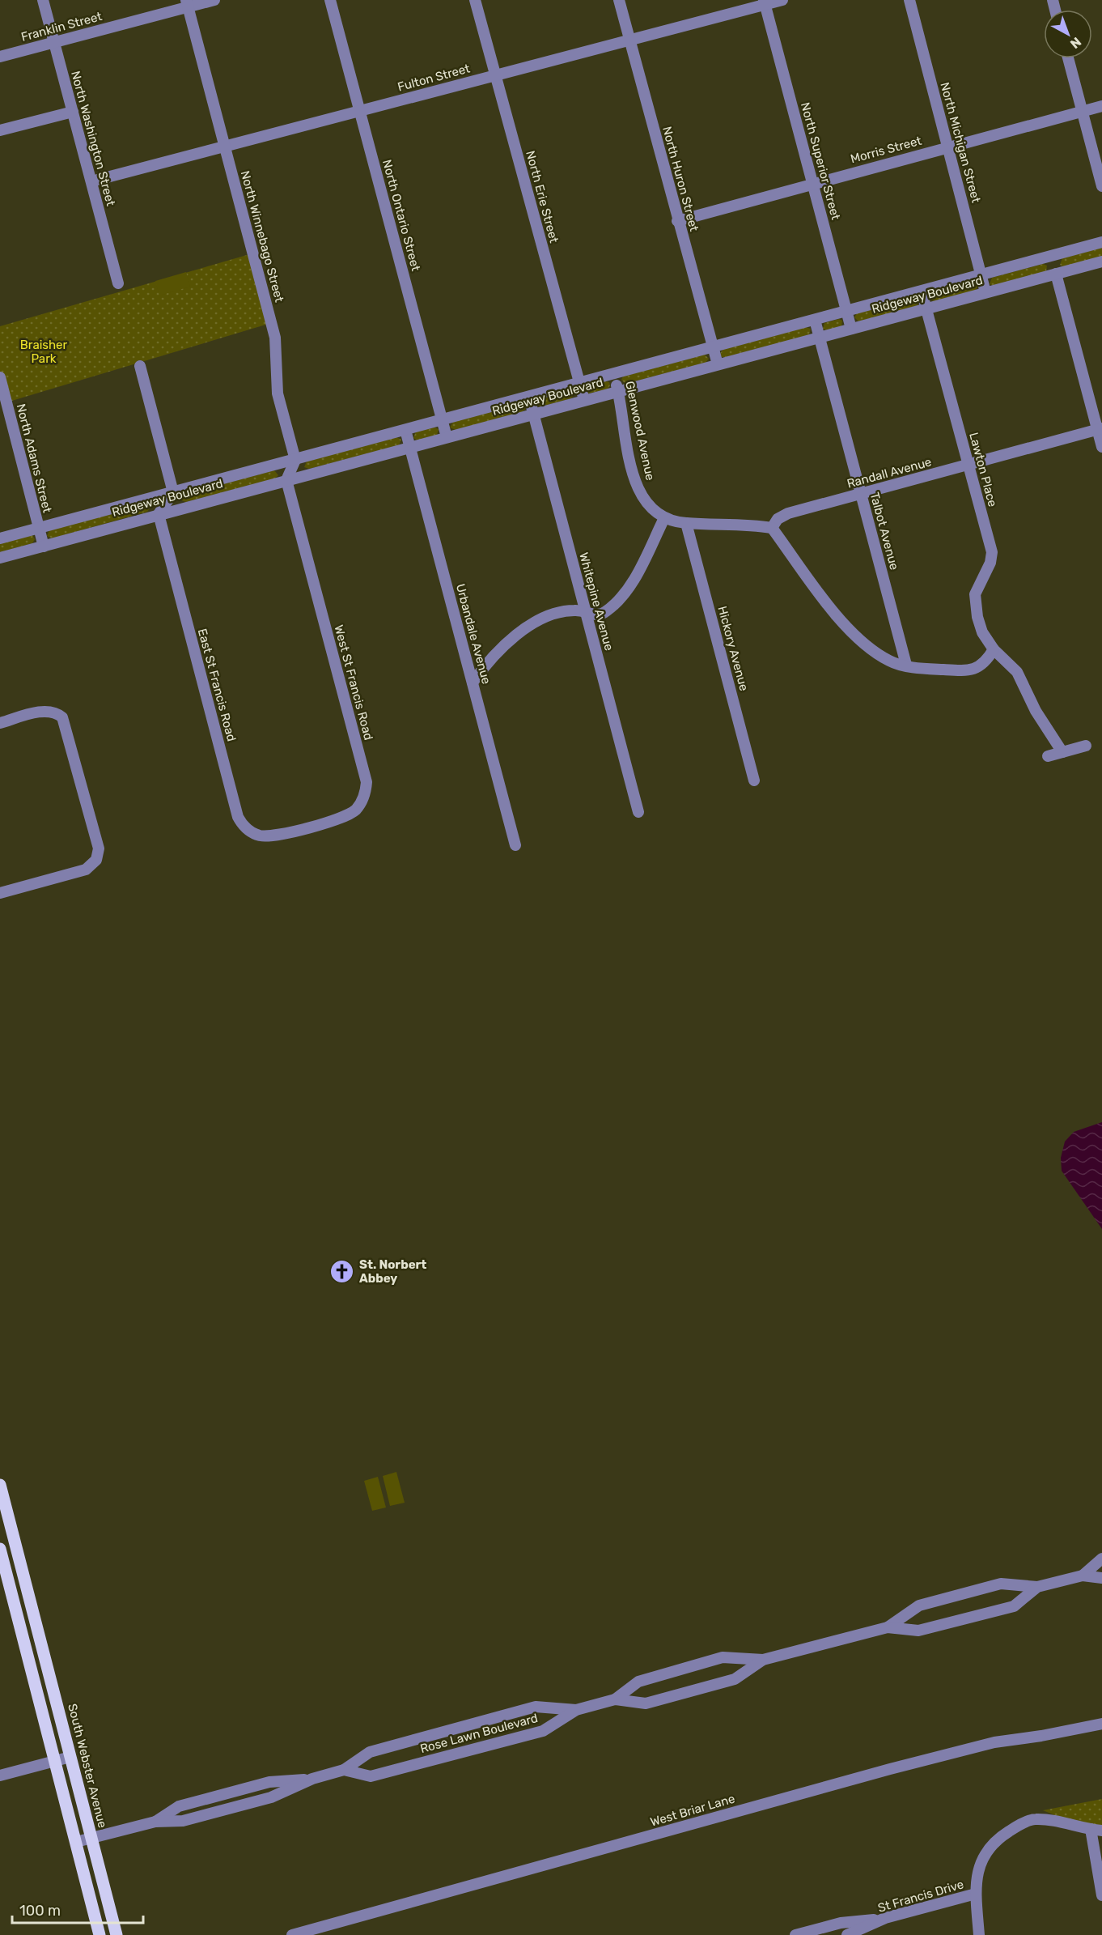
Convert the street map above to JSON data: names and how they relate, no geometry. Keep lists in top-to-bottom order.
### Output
{
  "streets": {
    "main road": ["South Webster Avenue"],
    "street": [
      "Franklin Street",
      "Fulton Street",
      "North Washington Street",
      "North Michigan Street",
      "Morris Street",
      "North Superior Street",
      "North Huron Street",
      "North Erie Street",
      "North Ontario Street",
      "North Winnebago Street",
      "Ridgeway Boulevard",
      "Glenwood Avenue",
      "North Adams Street",
      "Lawton Place",
      "Randall Avenue",
      "Talbot Avenue",
      "Whitepine Avenue",
      "Urbandale Avenue",
      "Hickory Avenue",
      "West St Francis Road",
      "East St Francis Road",
      "Rose Lawn Boulevard",
      "West Briar Lane",
      "St Francis Drive"
    ]
  },
  "crossings": [
    ["Franklin Street", "North Washington Street"],
    ["Franklin Street", "North Winnebago Street"],
    ["Fulton Street", "North Washington Street"],
    ["Fulton Street", "North Superior Street"],
    ["Fulton Street", "North Huron Street"],
    ["Fulton Street", "North Erie Street"],
    ["Fulton Street", "North Ontario Street"],
    ["Fulton Street", "North Winnebago Street"],
    ["North Michigan Street", "Morris Street"],
    ["North Michigan Street", "Ridgeway Boulevard"],
    ["Morris Street", "North Superior Street"],
    ["Morris Street", "North Huron Street"],
    ["North Superior Street", "Ridgeway Boulevard"],
    ["North Huron Street", "Ridgeway Boulevard"],
    ["North Erie Street", "Ridgeway Boulevard"],
    ["North Ontario Street", "Ridgeway Boulevard"],
    ["North Winnebago Street", "Ridgeway Boulevard"],
    ["Ridgeway Boulevard", "Glenwood Avenue"],
    ["Ridgeway Boulevard", "North Adams Street"],
    ["Ridgeway Boulevard", "Lawton Place"],
    ["Ridgeway Boulevard", "Talbot Avenue"],
    ["Ridgeway Boulevard", "Whitepine Avenue"],
    ["Ridgeway Boulevard", "Urbandale Avenue"],
    ["Ridgeway Boulevard", "West St Francis Road"],
    ["Ridgeway Boulevard", "East St Francis Road"],
    ["Glenwood Avenue", "Hickory Avenue"],
    ["Lawton Place", "Randall Avenue"],
    ["Randall Avenue", "Talbot Avenue"],
    ["West St Francis Road", "East St Francis Road"],
    ["Rose Lawn Boulevard", "South Webster Avenue"]
  ],
  "parks": ["Braisher Park"],
  "places": {
    "church": ["St. Norbert Abbey"]
  },
  "scale_bar": "100 m",
  "north": "bottom right"
}
